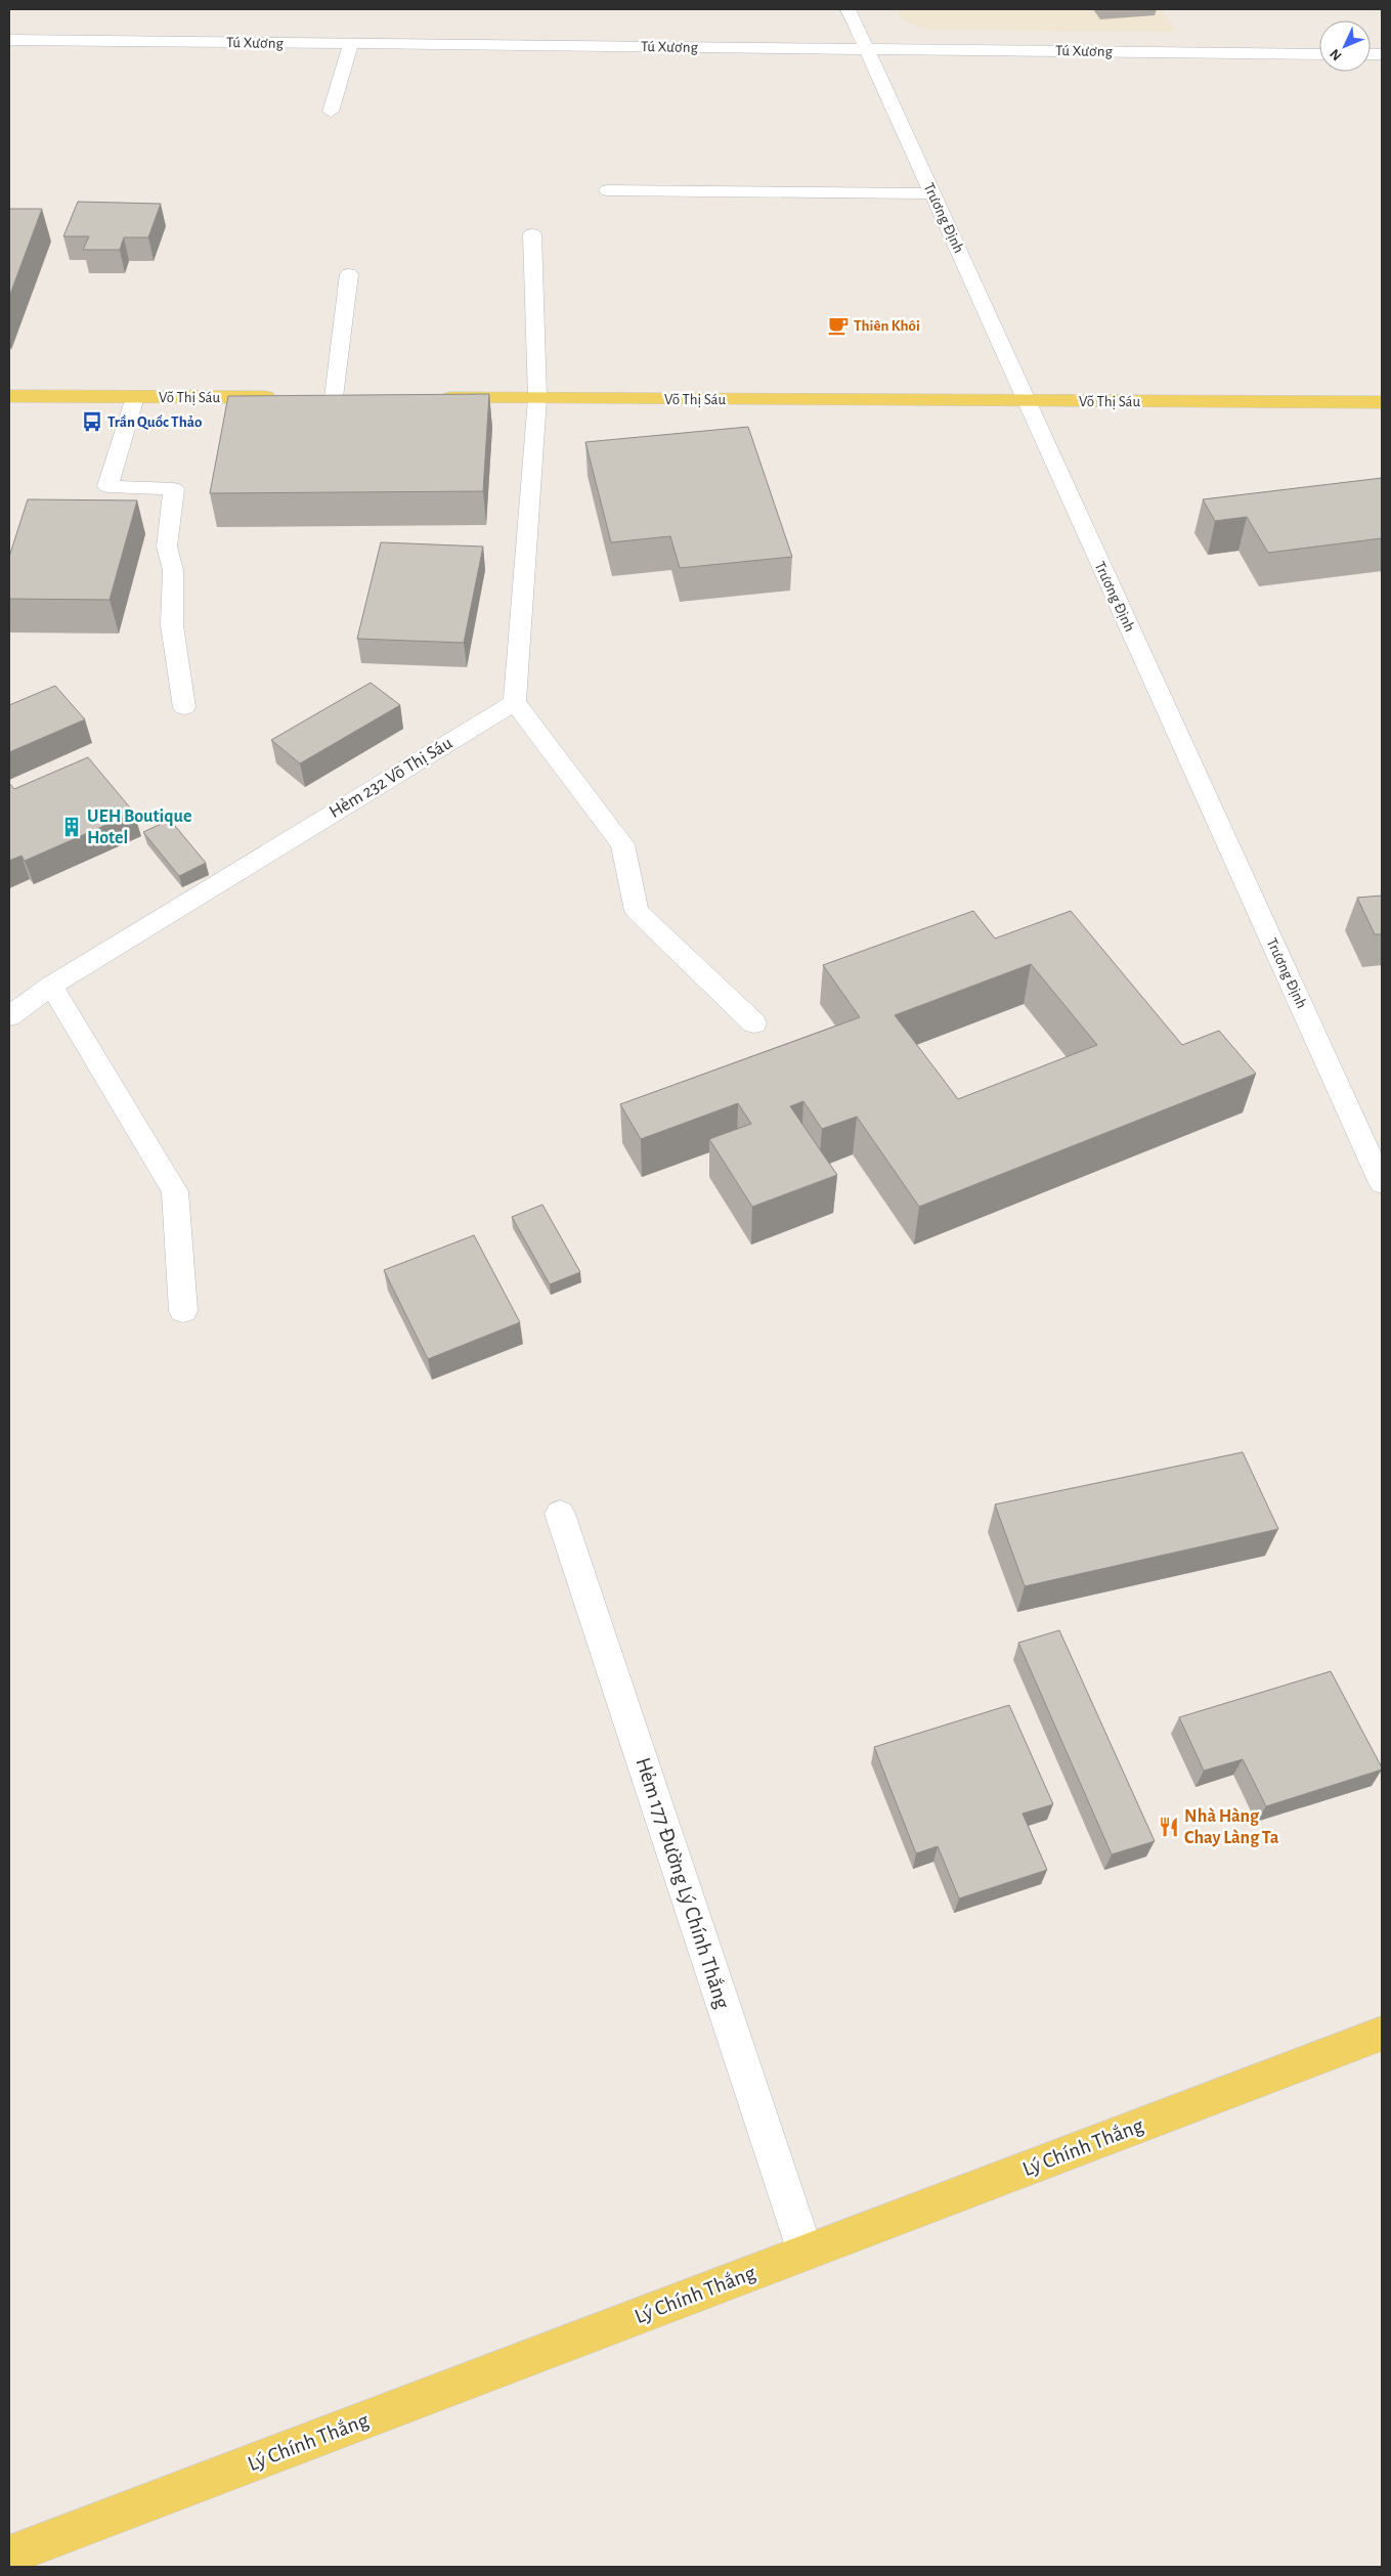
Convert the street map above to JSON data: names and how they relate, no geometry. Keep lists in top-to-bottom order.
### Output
{
  "streets": {
    "main road": ["Võ Thị Sáu", "Lý Chính Thắng"],
    "street": [
      "Tú Xương",
      "Trương Định",
      "Hẻm 232 Võ Thị Sáu",
      "Hẻm 177 Đường Lý Chính Thắng"
    ]
  },
  "crossings": [
    ["Tú Xương", "Trương Định"],
    ["Trương Định", "Võ Thị Sáu"],
    ["Hẻm 177 Đường Lý Chính Thắng", "Lý Chính Thắng"]
  ],
  "places": {
    "cafe": ["Thiên Khôi"],
    "bus stop": ["Trần Quốc Thảo"],
    "building": ["UEH Boutique Hotel"],
    "restaurant": ["Nhà Hàng Chay Làng Ta"]
  },
  "north": "bottom left"
}
